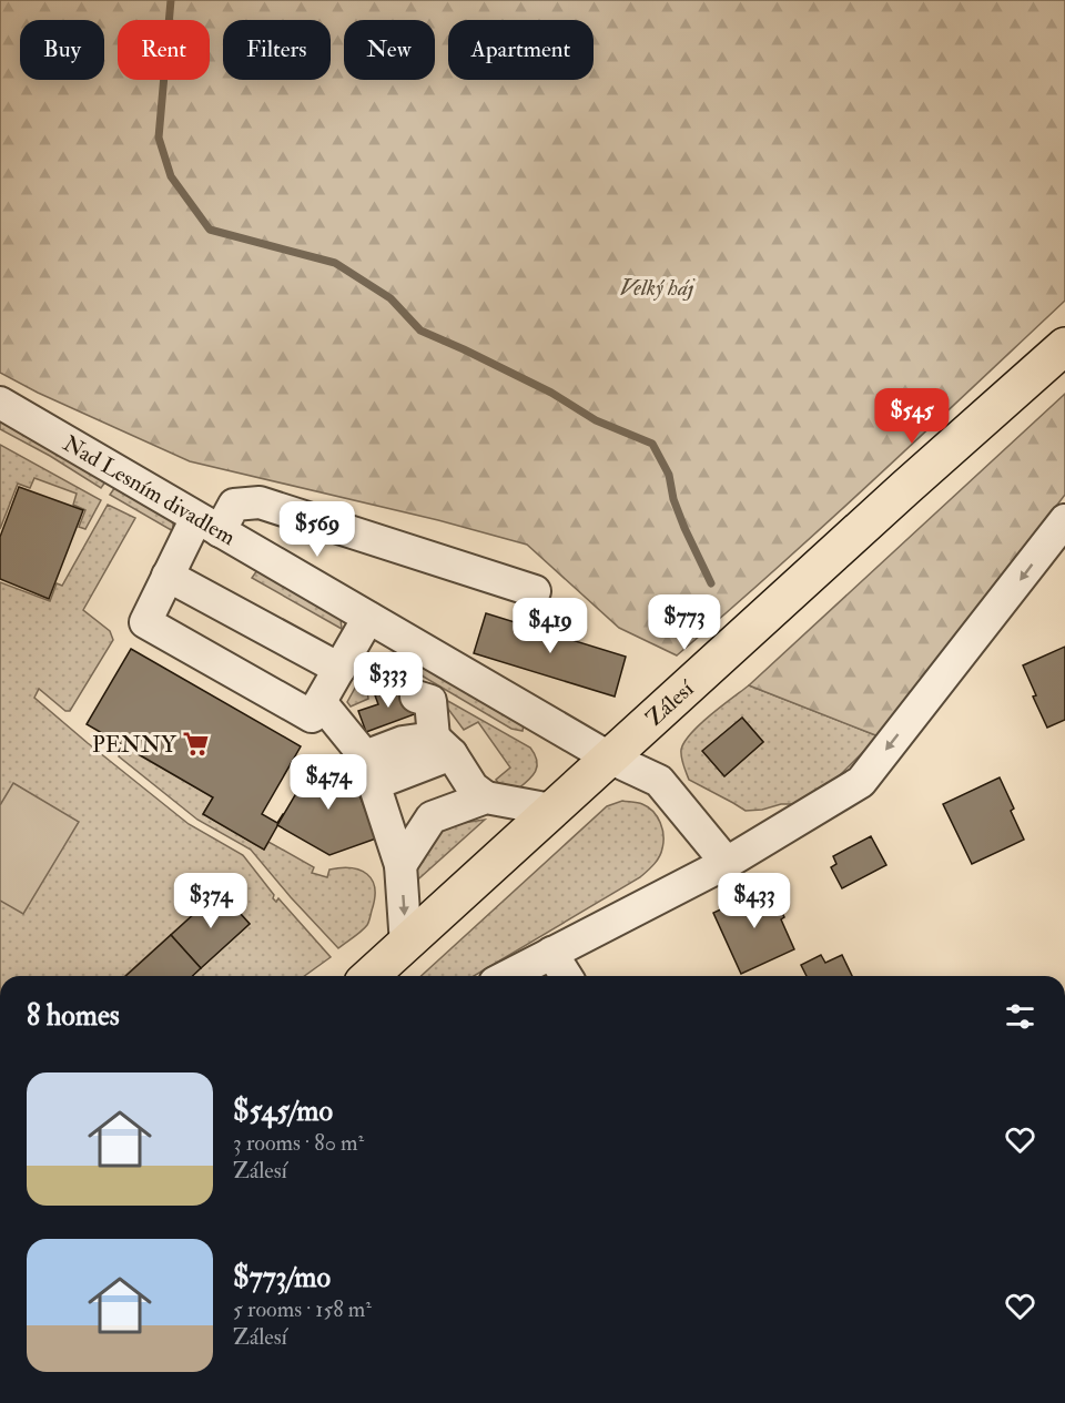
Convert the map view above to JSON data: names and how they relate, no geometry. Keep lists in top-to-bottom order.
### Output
{
  "streets": {
    "main road": ["Zálesí"],
    "street": ["Nad Lesním divadlem"]
  },
  "crossings": [
    ["Nad Lesním divadlem", "Zálesí"]
  ],
  "parks": ["Velký háj"],
  "places": {
    "supermarket": ["PENNY"]
  },
  "page": {
    "chip": [
      "Buy",
      "Rent",
      "Filters",
      "New",
      "Apartment"
    ],
    "price": [
      "$545",
      "$569",
      "$773",
      "$419",
      "$333",
      "$474",
      "$374",
      "$433"
    ],
    "heading": "8 homes",
    "list": [
      {
        "name": "$545/mo",
        "note": "3 rooms · 80 m² · Zálesí"
      },
      {
        "name": "$773/mo",
        "note": "5 rooms · 158 m² · Zálesí"
      }
    ]
  }
}
